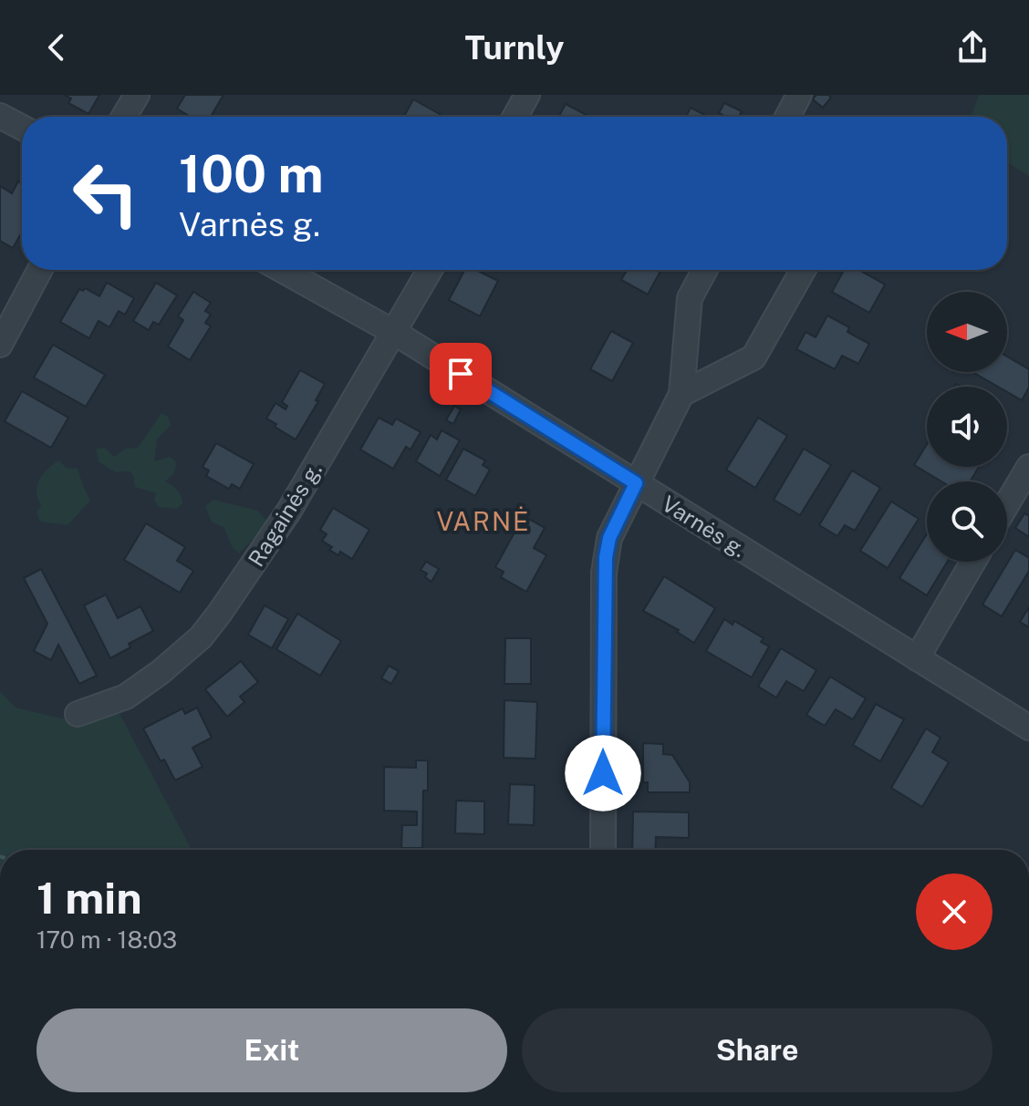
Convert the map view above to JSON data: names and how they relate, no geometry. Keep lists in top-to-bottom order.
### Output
{
  "streets": {
    "street": ["Ragainės g.", "Varnės g."]
  },
  "crossings": [
    ["Ragainės g.", "Varnės g."]
  ],
  "districts": ["VARNĖ"],
  "north": "left",
  "page": {
    "header": "Turnly",
    "turn": ["100 m", "Varnės g."],
    "heading": ["1 min", "170 m · 18:03"],
    "buttons": ["Exit", "Share"]
  }
}
